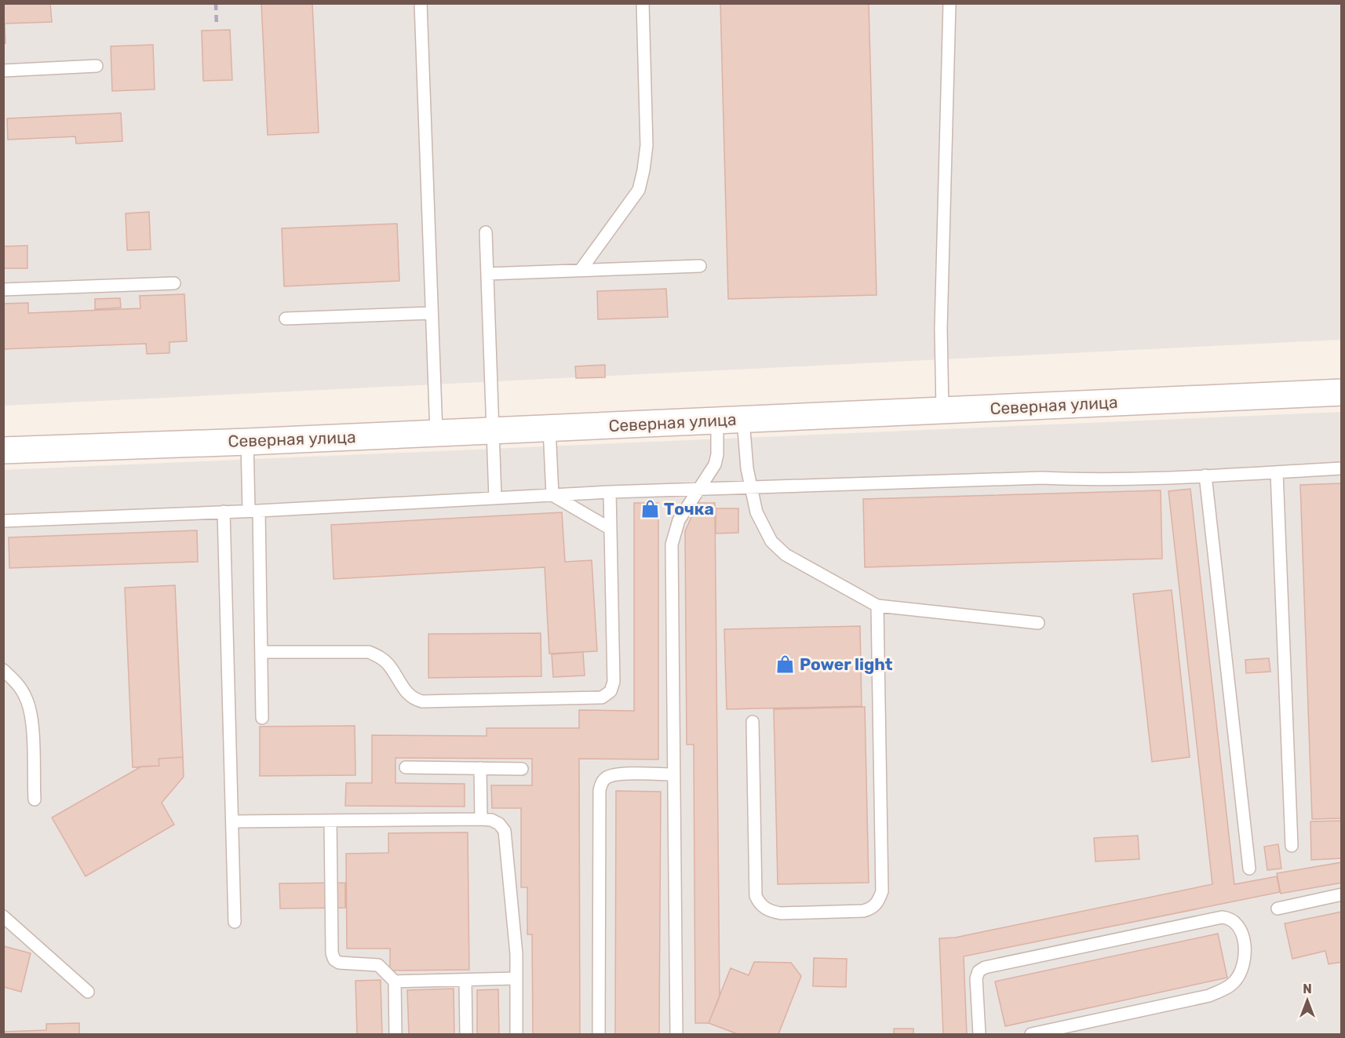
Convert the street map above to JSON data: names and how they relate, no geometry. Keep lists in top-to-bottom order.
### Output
{
  "streets": {
    "main road": ["Северная улица"]
  },
  "places": {
    "shop": ["Точка", "Power light"]
  },
  "north": "top"
}
